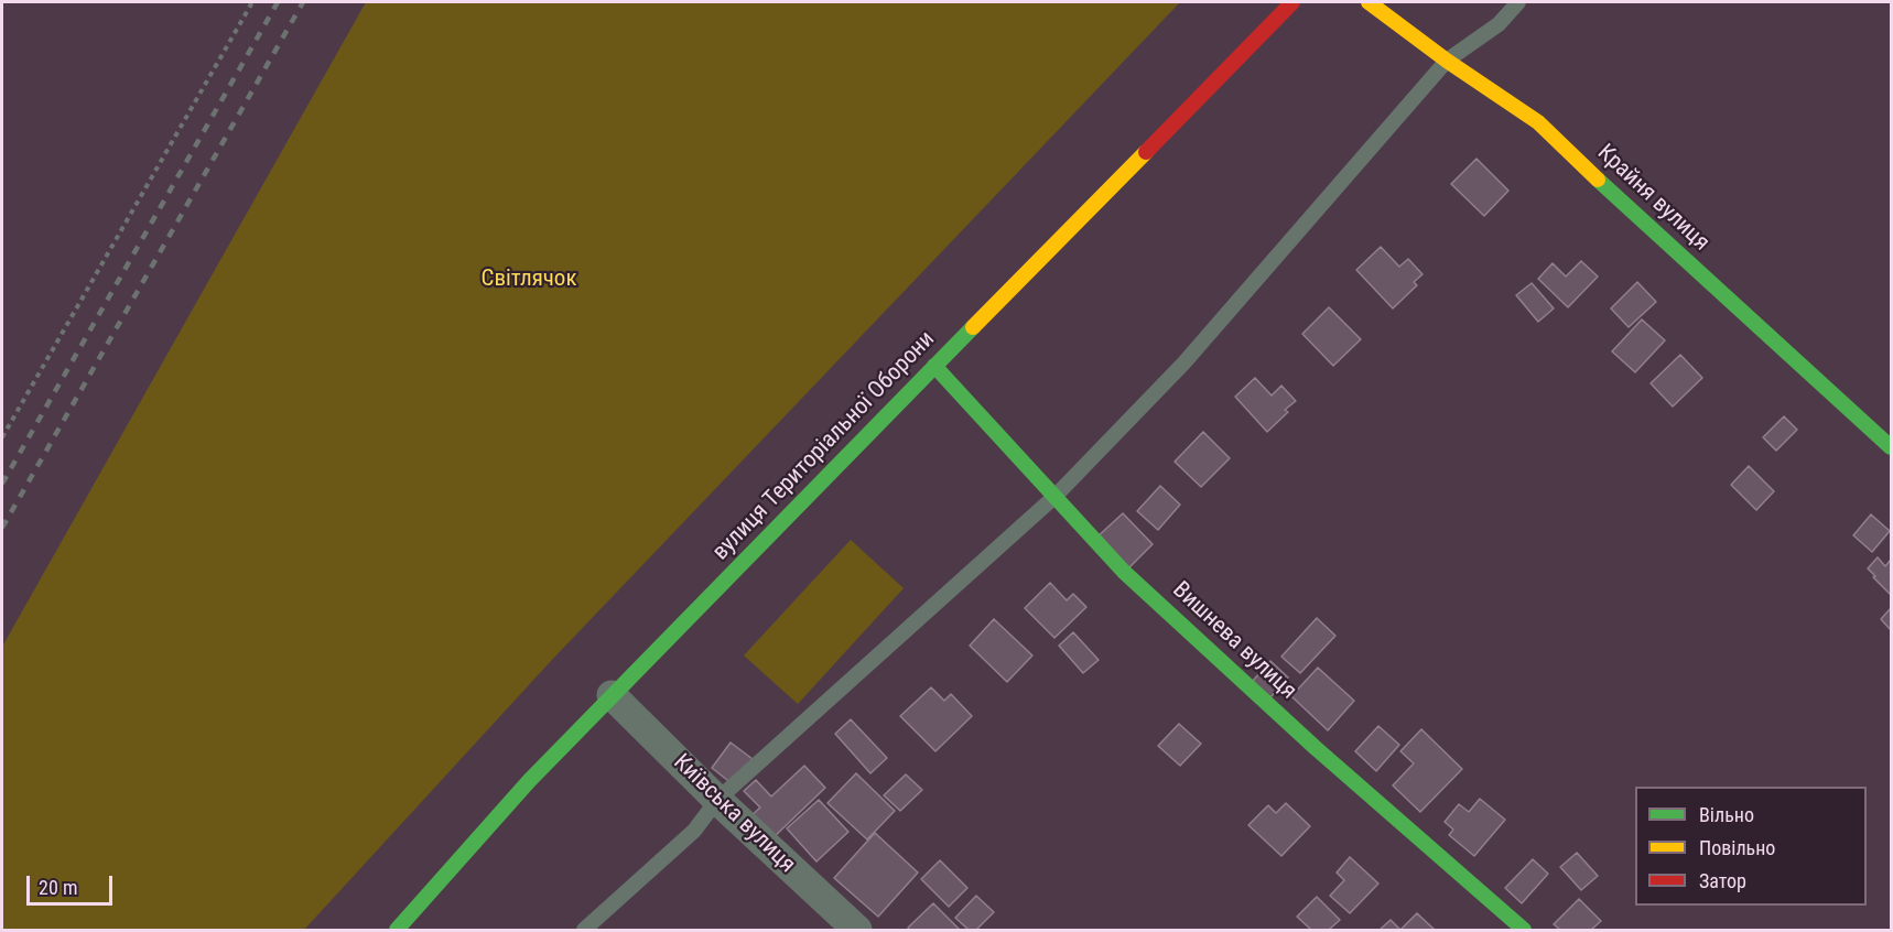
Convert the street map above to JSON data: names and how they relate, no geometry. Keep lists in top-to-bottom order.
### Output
{
  "streets": {
    "street": [
      "Крайня вулиця",
      "вулиця Територіальної Оборони",
      "Вишнева вулиця",
      "Київська вулиця"
    ]
  },
  "crossings": [
    ["вулиця Територіальної Оборони", "Вишнева вулиця"],
    ["вулиця Територіальної Оборони", "Київська вулиця"]
  ],
  "parks": ["Світлячок"],
  "legend": ["Вільно", "Повільно", "Затор"],
  "scale_bar": "20 m"
}
